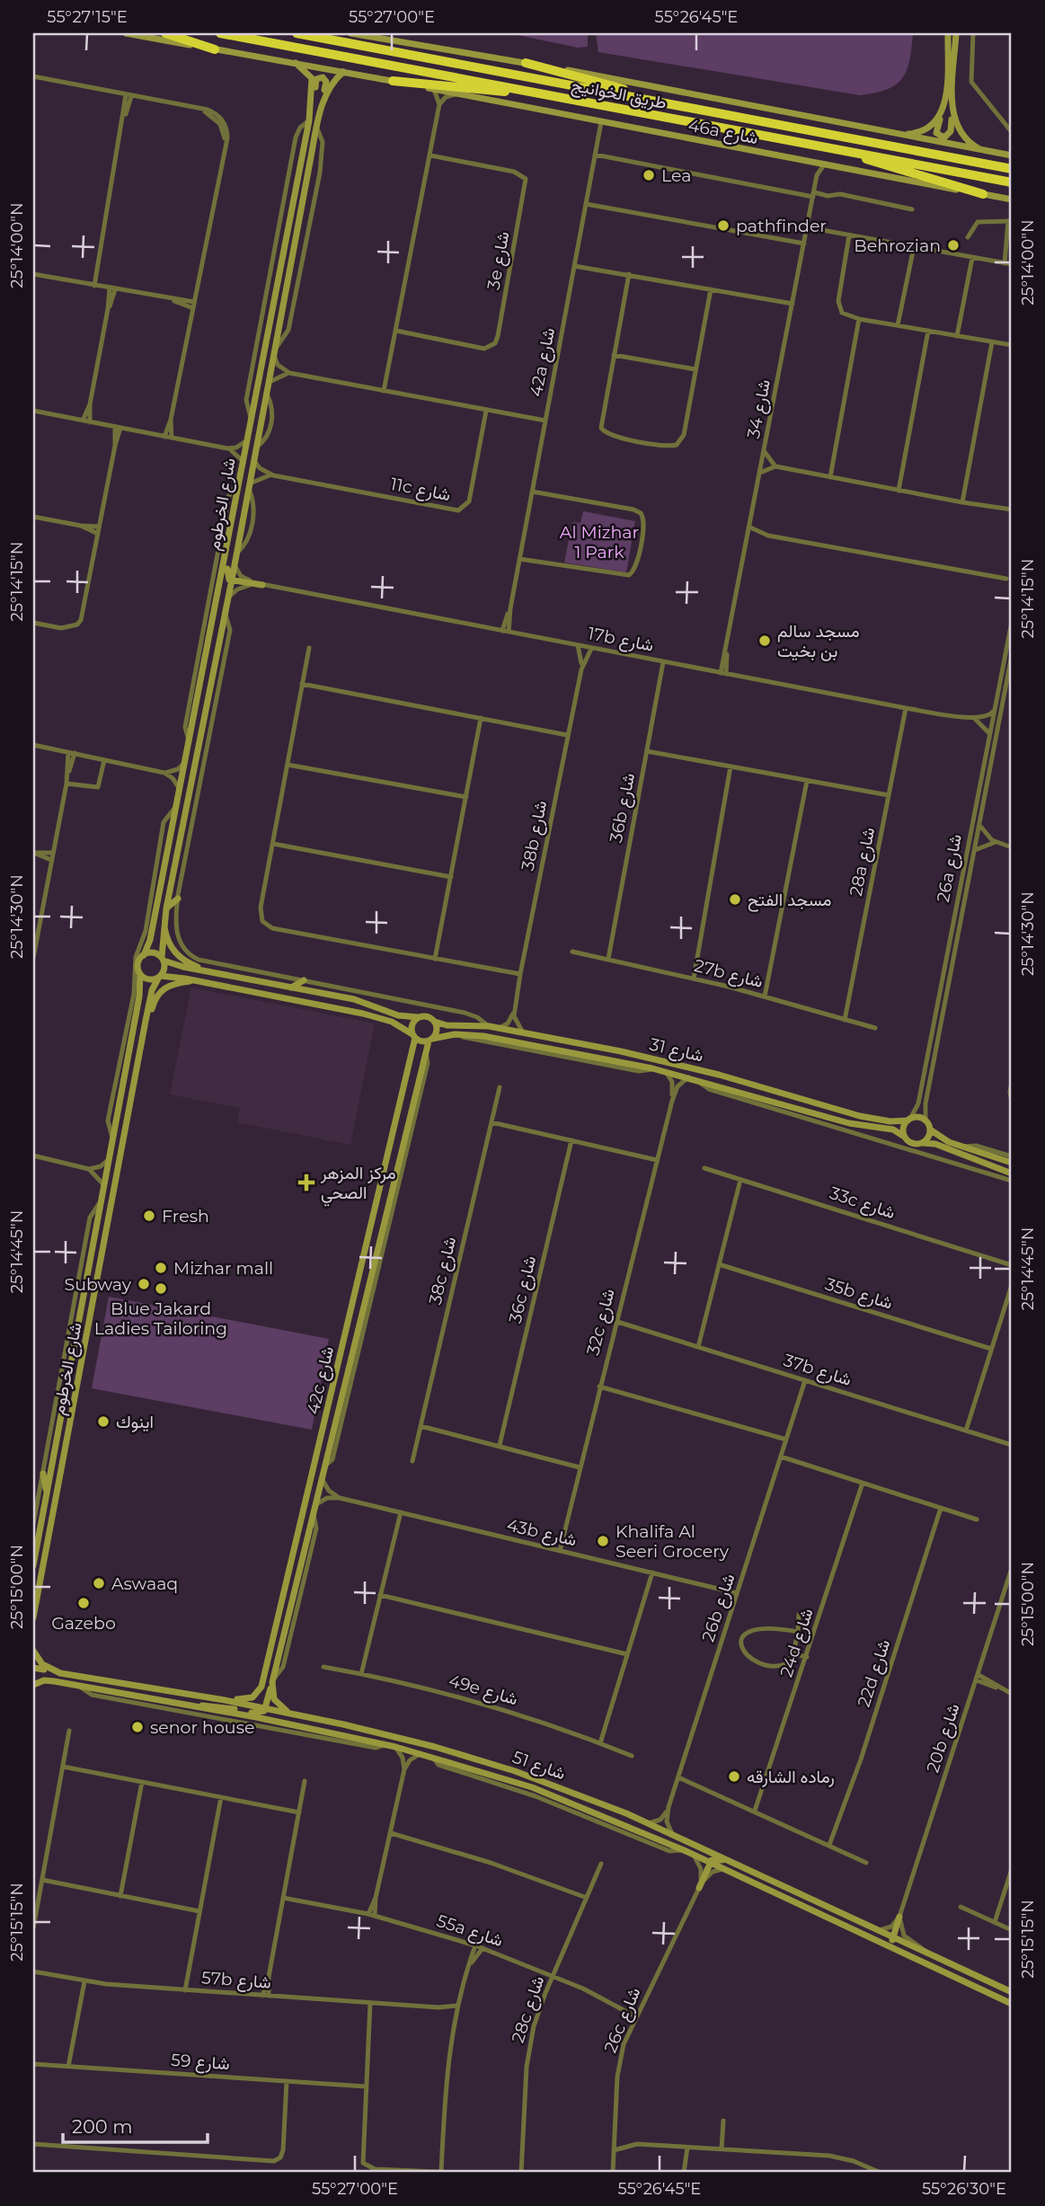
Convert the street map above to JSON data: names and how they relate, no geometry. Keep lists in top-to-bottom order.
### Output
{
  "streets": {
    "highway": ["طريق الخوانيج"],
    "street": [
      "46a شارع",
      "3e شارع",
      "42a شارع",
      "شارع 34",
      "11c شارع",
      "شارع الخرطوم",
      "17b شارع",
      "36b شارع",
      "38b شارع",
      "28a شارع",
      "26a شارع",
      "27b شارع",
      "شارع 31",
      "33c شارع",
      "38c شارع",
      "36c شارع",
      "35b شارع",
      "32c شارع",
      "37b شارع",
      "42c شارع",
      "43b شارع",
      "26b شارع",
      "24d شارع",
      "22d شارع",
      "49e شارع",
      "20b شارع",
      "شارع 51",
      "55a شارع",
      "57b شارع",
      "28c شارع",
      "26c شارع",
      "شارع 59"
    ]
  },
  "crossings": [
    ["46a شارع", "42a شارع"],
    ["46a شارع", "شارع 34"],
    ["46a شارع", "شارع الخرطوم"],
    ["42a شارع", "17b شارع"],
    ["شارع 34", "17b شارع"],
    ["11c شارع", "شارع الخرطوم"],
    ["شارع الخرطوم", "17b شارع"],
    ["17b شارع", "36b شارع"],
    ["17b شارع", "38b شارع"],
    ["17b شارع", "28a شارع"],
    ["36b شارع", "27b شارع"],
    ["38b شارع", "شارع 31"],
    ["28a شارع", "27b شارع"],
    ["26a شارع", "شارع 31"],
    ["شارع 31", "32c شارع"],
    ["شارع 31", "42c شارع"],
    ["32c شارع", "37b شارع"],
    ["32c شارع", "43b شارع"],
    ["37b شارع", "26b شارع"],
    ["42c شارع", "43b شارع"],
    ["42c شارع", "شارع 51"],
    ["43b شارع", "26b شارع"],
    ["26b شارع", "شارع 51"],
    ["شارع 51", "26c شارع"],
    ["55a شارع", "28c شارع"],
    ["55a شارع", "26c شارع"]
  ],
  "parks": ["Al Mizhar 1 Park"],
  "places": {
    "other": [
      "Lea",
      "pathfinder",
      "Behrozian",
      "مسجد سالم بن بخيت",
      "مسجد الفتح",
      "Fresh",
      "Mizhar mall",
      "Subway",
      "Blue Jakard Ladies Tailoring",
      "اينوك",
      "Khalifa Al Seeri Grocery",
      "Aswaaq",
      "Gazebo",
      "senor house",
      "رماده الشارقه"
    ],
    "health": ["مركز المزهر الصحي"]
  },
  "scale_bar": "200 m",
  "coordinates": [
    "55°27'15\"E",
    "55°27'00\"E",
    "55°26'45\"E",
    "25°14'00\"N",
    "25°14'15\"N",
    "25°14'30\"N",
    "25°14'45\"N",
    "25°15'00\"N",
    "25°15'15\"N",
    "55°26'30\"E"
  ]
}
